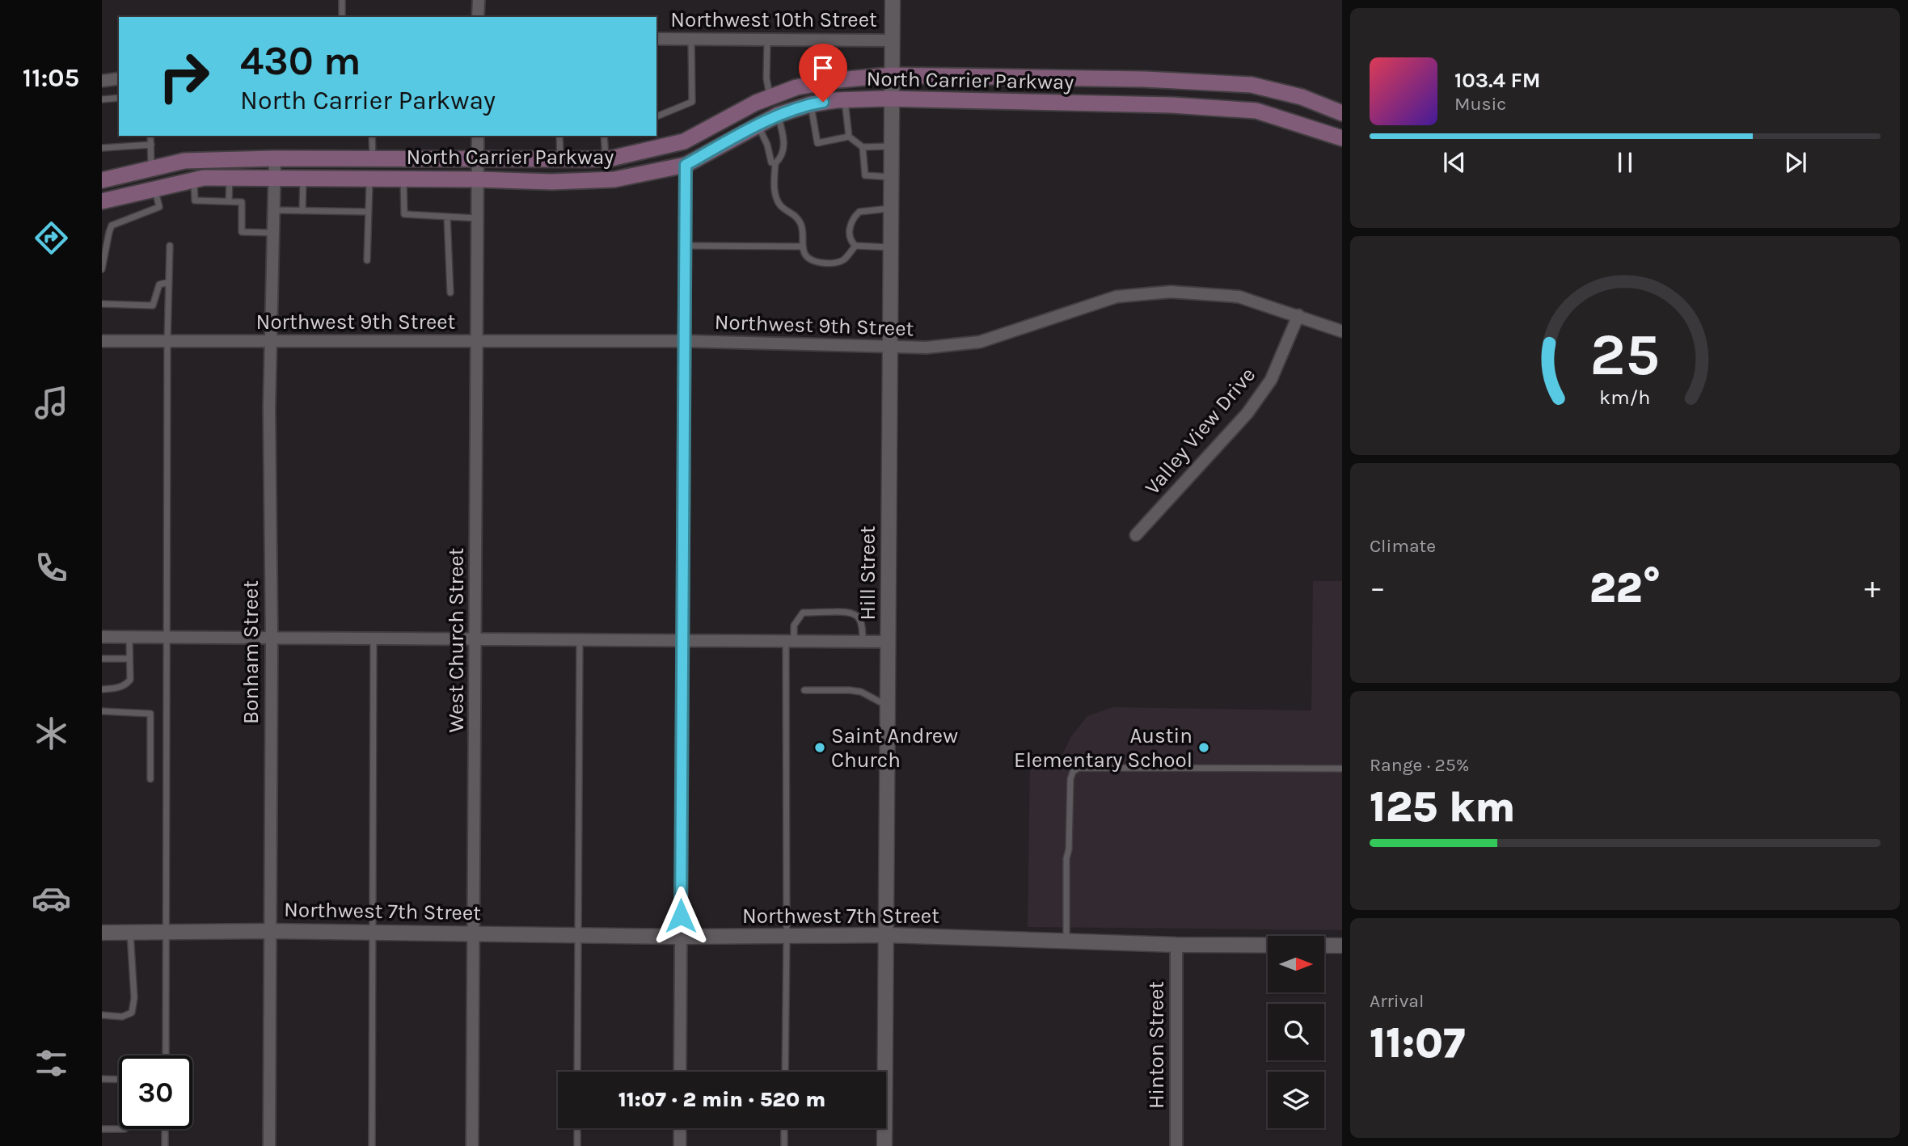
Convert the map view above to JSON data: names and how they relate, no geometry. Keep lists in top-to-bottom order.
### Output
{
  "streets": {
    "main road": ["North Carrier Parkway"],
    "street": [
      "Northwest 10th Street",
      "Northwest 9th Street",
      "Valley View Drive",
      "Hill Street",
      "West Church Street",
      "Bonham Street",
      "Northwest 7th Street",
      "Hinton Street"
    ]
  },
  "crossings": [
    ["Northwest 10th Street", "Hill Street"],
    ["North Carrier Parkway", "Hill Street"],
    ["North Carrier Parkway", "West Church Street"],
    ["North Carrier Parkway", "Bonham Street"],
    ["Northwest 9th Street", "Valley View Drive"],
    ["Northwest 9th Street", "Hill Street"],
    ["Northwest 9th Street", "West Church Street"],
    ["Northwest 9th Street", "Bonham Street"],
    ["Hill Street", "Northwest 7th Street"],
    ["West Church Street", "Northwest 7th Street"],
    ["Bonham Street", "Northwest 7th Street"],
    ["Northwest 7th Street", "Hinton Street"]
  ],
  "places": ["Saint Andrew Church", "Austin Elementary School"],
  "north": "right",
  "page": {
    "tabs": "11:05",
    "turn": ["430 m", "North Carrier Parkway"],
    "song": ["103.4 FM", "Music"],
    "tile": [
      "Climate",
      ["Range · 25%", "125 km"],
      ["Arrival", "11:07"]
    ],
    "heat": ["−", "22°", "+"],
    "limit": "30",
    "trip": "11:07 · 2 min · 520 m",
    "gauge": ["25", "km/h"]
  }
}
